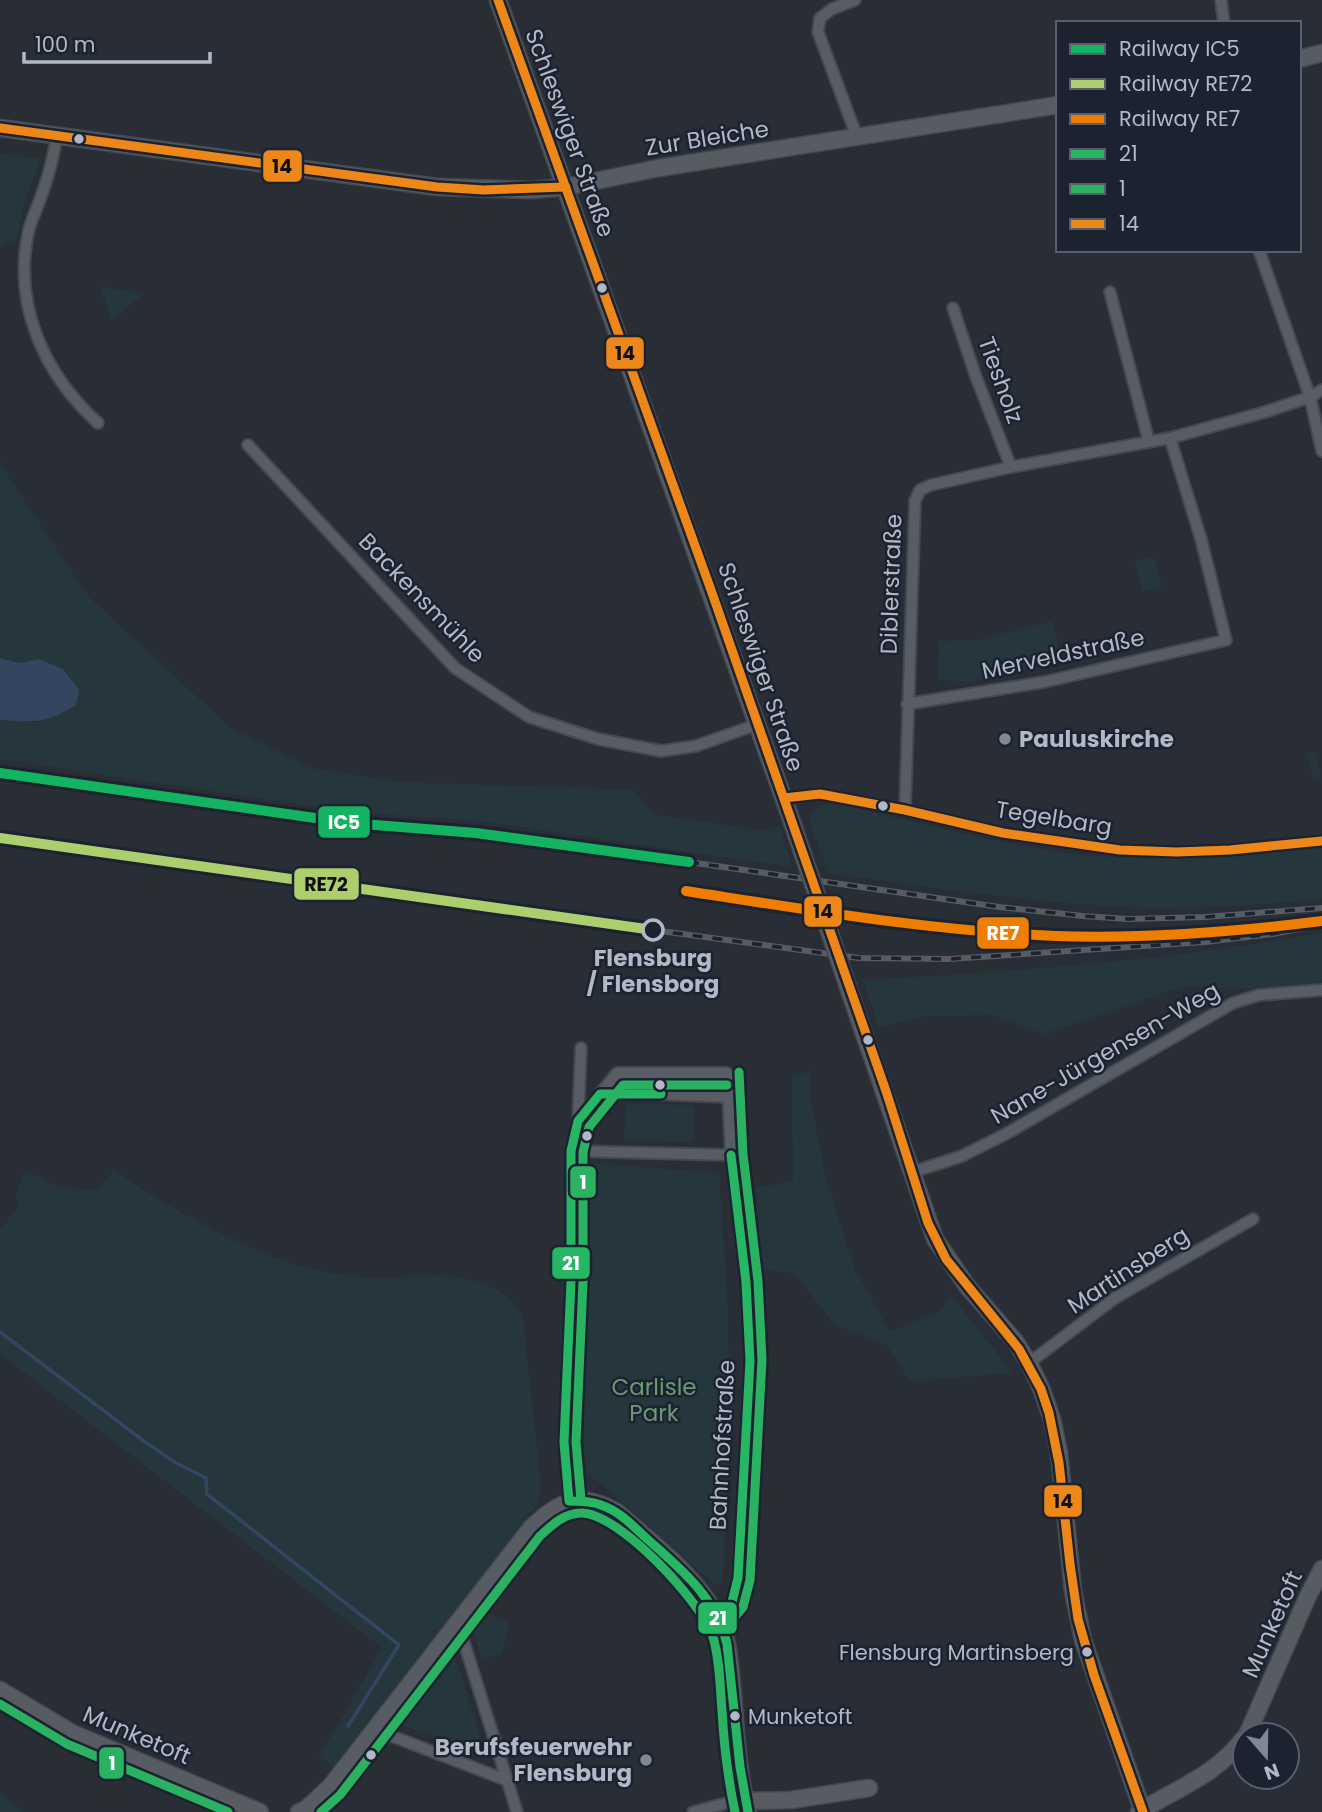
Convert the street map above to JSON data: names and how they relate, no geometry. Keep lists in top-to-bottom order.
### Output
{
  "streets": {
    "street": [
      "Schleswiger Straße",
      "Zur Bleiche",
      "Tiesholz",
      "Diblerstraße",
      "Backensmühle",
      "Merveldstraße",
      "Tegelbarg",
      "Nane-Jürgensen-Weg",
      "Martinsberg",
      "Bahnhofstraße",
      "Munketoft"
    ]
  },
  "crossings": [
    ["Schleswiger Straße", "Zur Bleiche"],
    ["Schleswiger Straße", "Backensmühle"],
    ["Schleswiger Straße", "Tegelbarg"],
    ["Schleswiger Straße", "Nane-Jürgensen-Weg"],
    ["Schleswiger Straße", "Martinsberg"],
    ["Schleswiger Straße", "Munketoft"],
    ["Tiesholz", "Diblerstraße"],
    ["Diblerstraße", "Merveldstraße"],
    ["Diblerstraße", "Tegelbarg"]
  ],
  "parks": ["Carlisle Park"],
  "places": [
    "Pauluskirche",
    "Flensburg / Flensborg",
    "Flensburg Martinsberg",
    "Munketoft",
    "Berufsfeuerwehr Flensburg"
  ],
  "lines": [
    "transit line 14",
    "rail line IC5",
    "rail line RE72",
    "rail line RE7",
    "transit line 1",
    "transit line 21"
  ],
  "legend": [
    "Railway IC5",
    "Railway RE72",
    "Railway RE7",
    "21",
    "1",
    "14"
  ],
  "scale_bar": "100 m",
  "north": "bottom"
}
